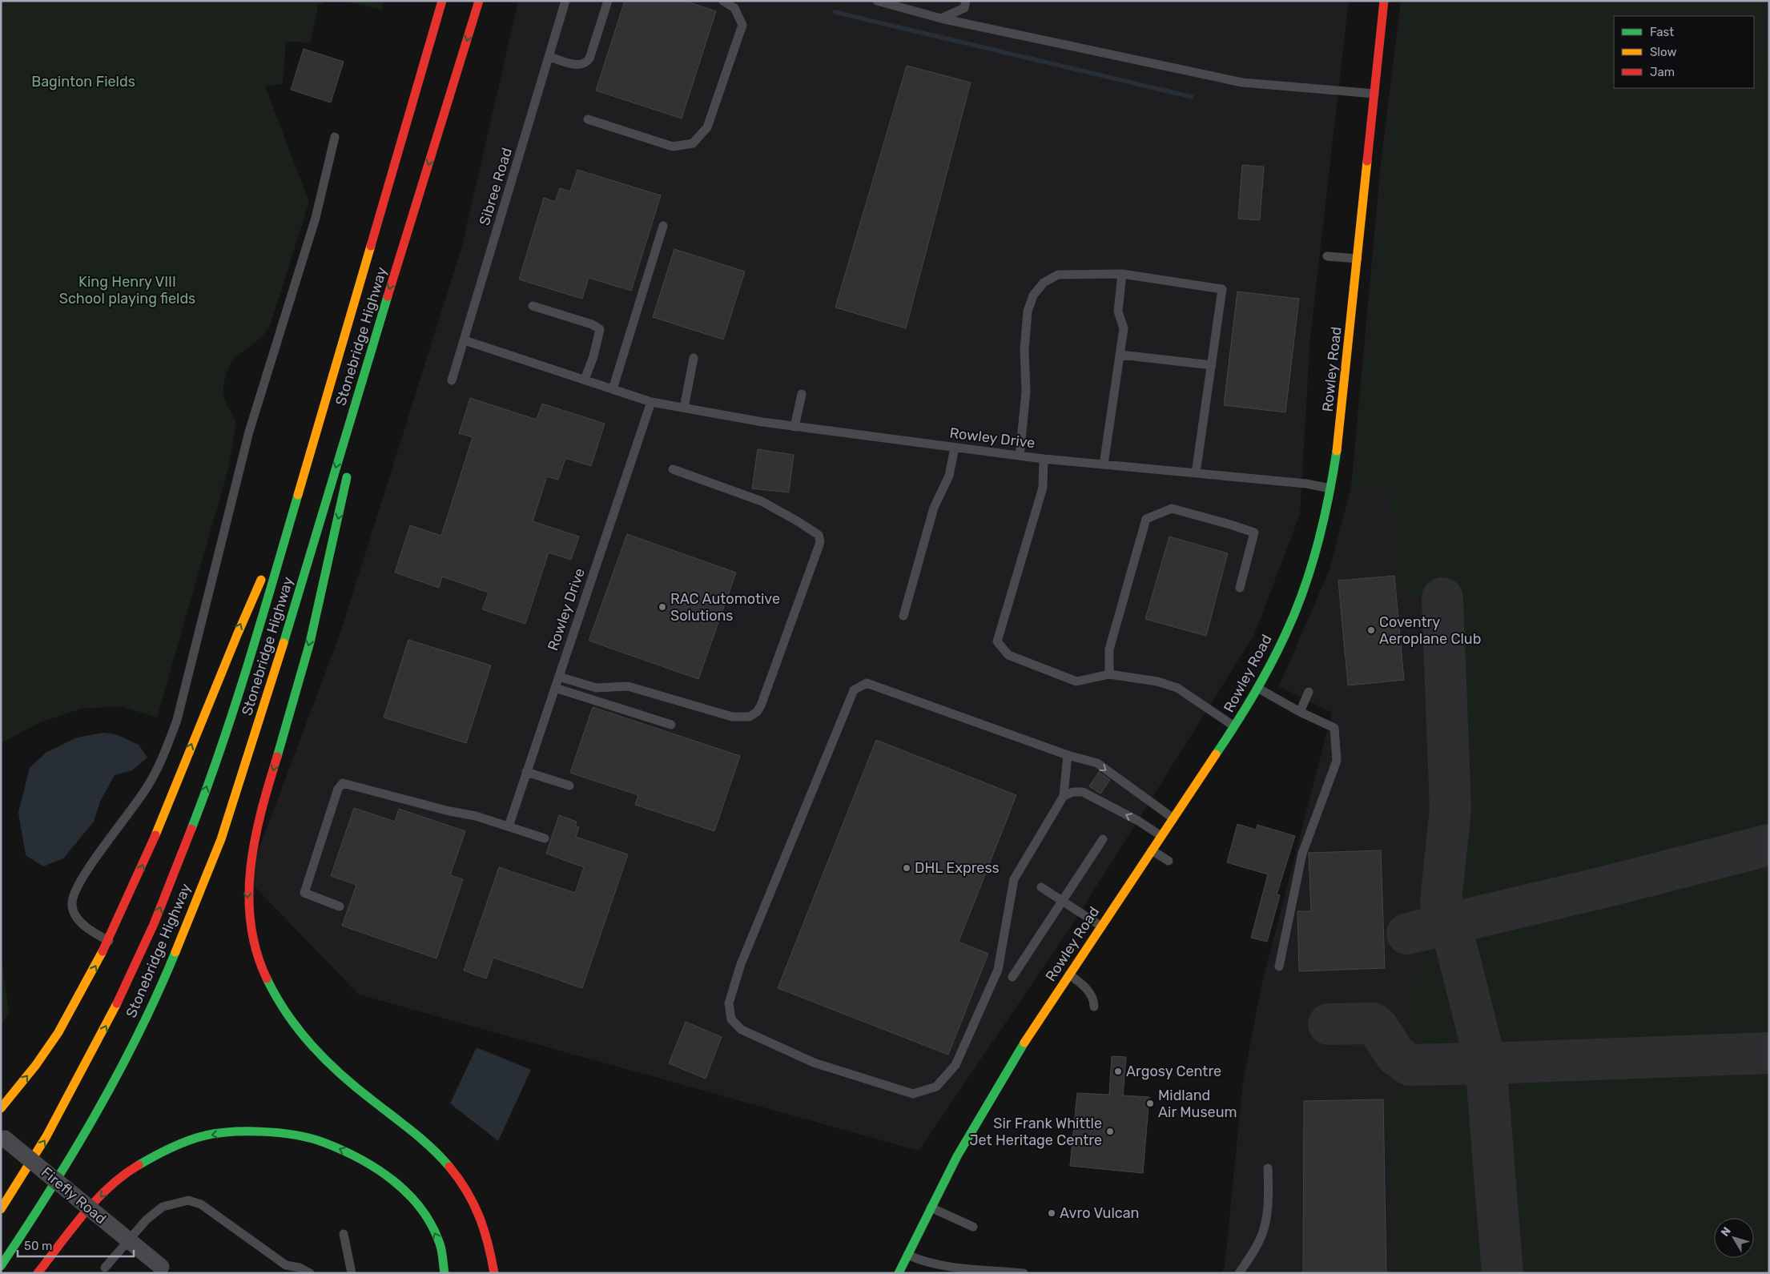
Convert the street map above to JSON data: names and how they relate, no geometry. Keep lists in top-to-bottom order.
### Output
{
  "streets": {
    "main road": ["Stonebridge Highway", "Rowley Road"],
    "street": ["Firefly Road"],
    "lane": ["Sibree Road", "Rowley Drive"]
  },
  "crossings": [
    ["Sibree Road", "Rowley Drive"],
    ["Rowley Road", "Rowley Drive"]
  ],
  "parks": ["Baginton Fields", "King Henry VIII School playing fields"],
  "places": [
    "RAC Automotive Solutions",
    "Coventry Aeroplane Club",
    "DHL Express",
    "Argosy Centre",
    "Midland Air Museum",
    "Sir Frank Whittle Jet Heritage Centre",
    "Avro Vulcan"
  ],
  "legend": ["Fast", "Slow", "Jam"],
  "scale_bar": "50 m",
  "north": "top left"
}
